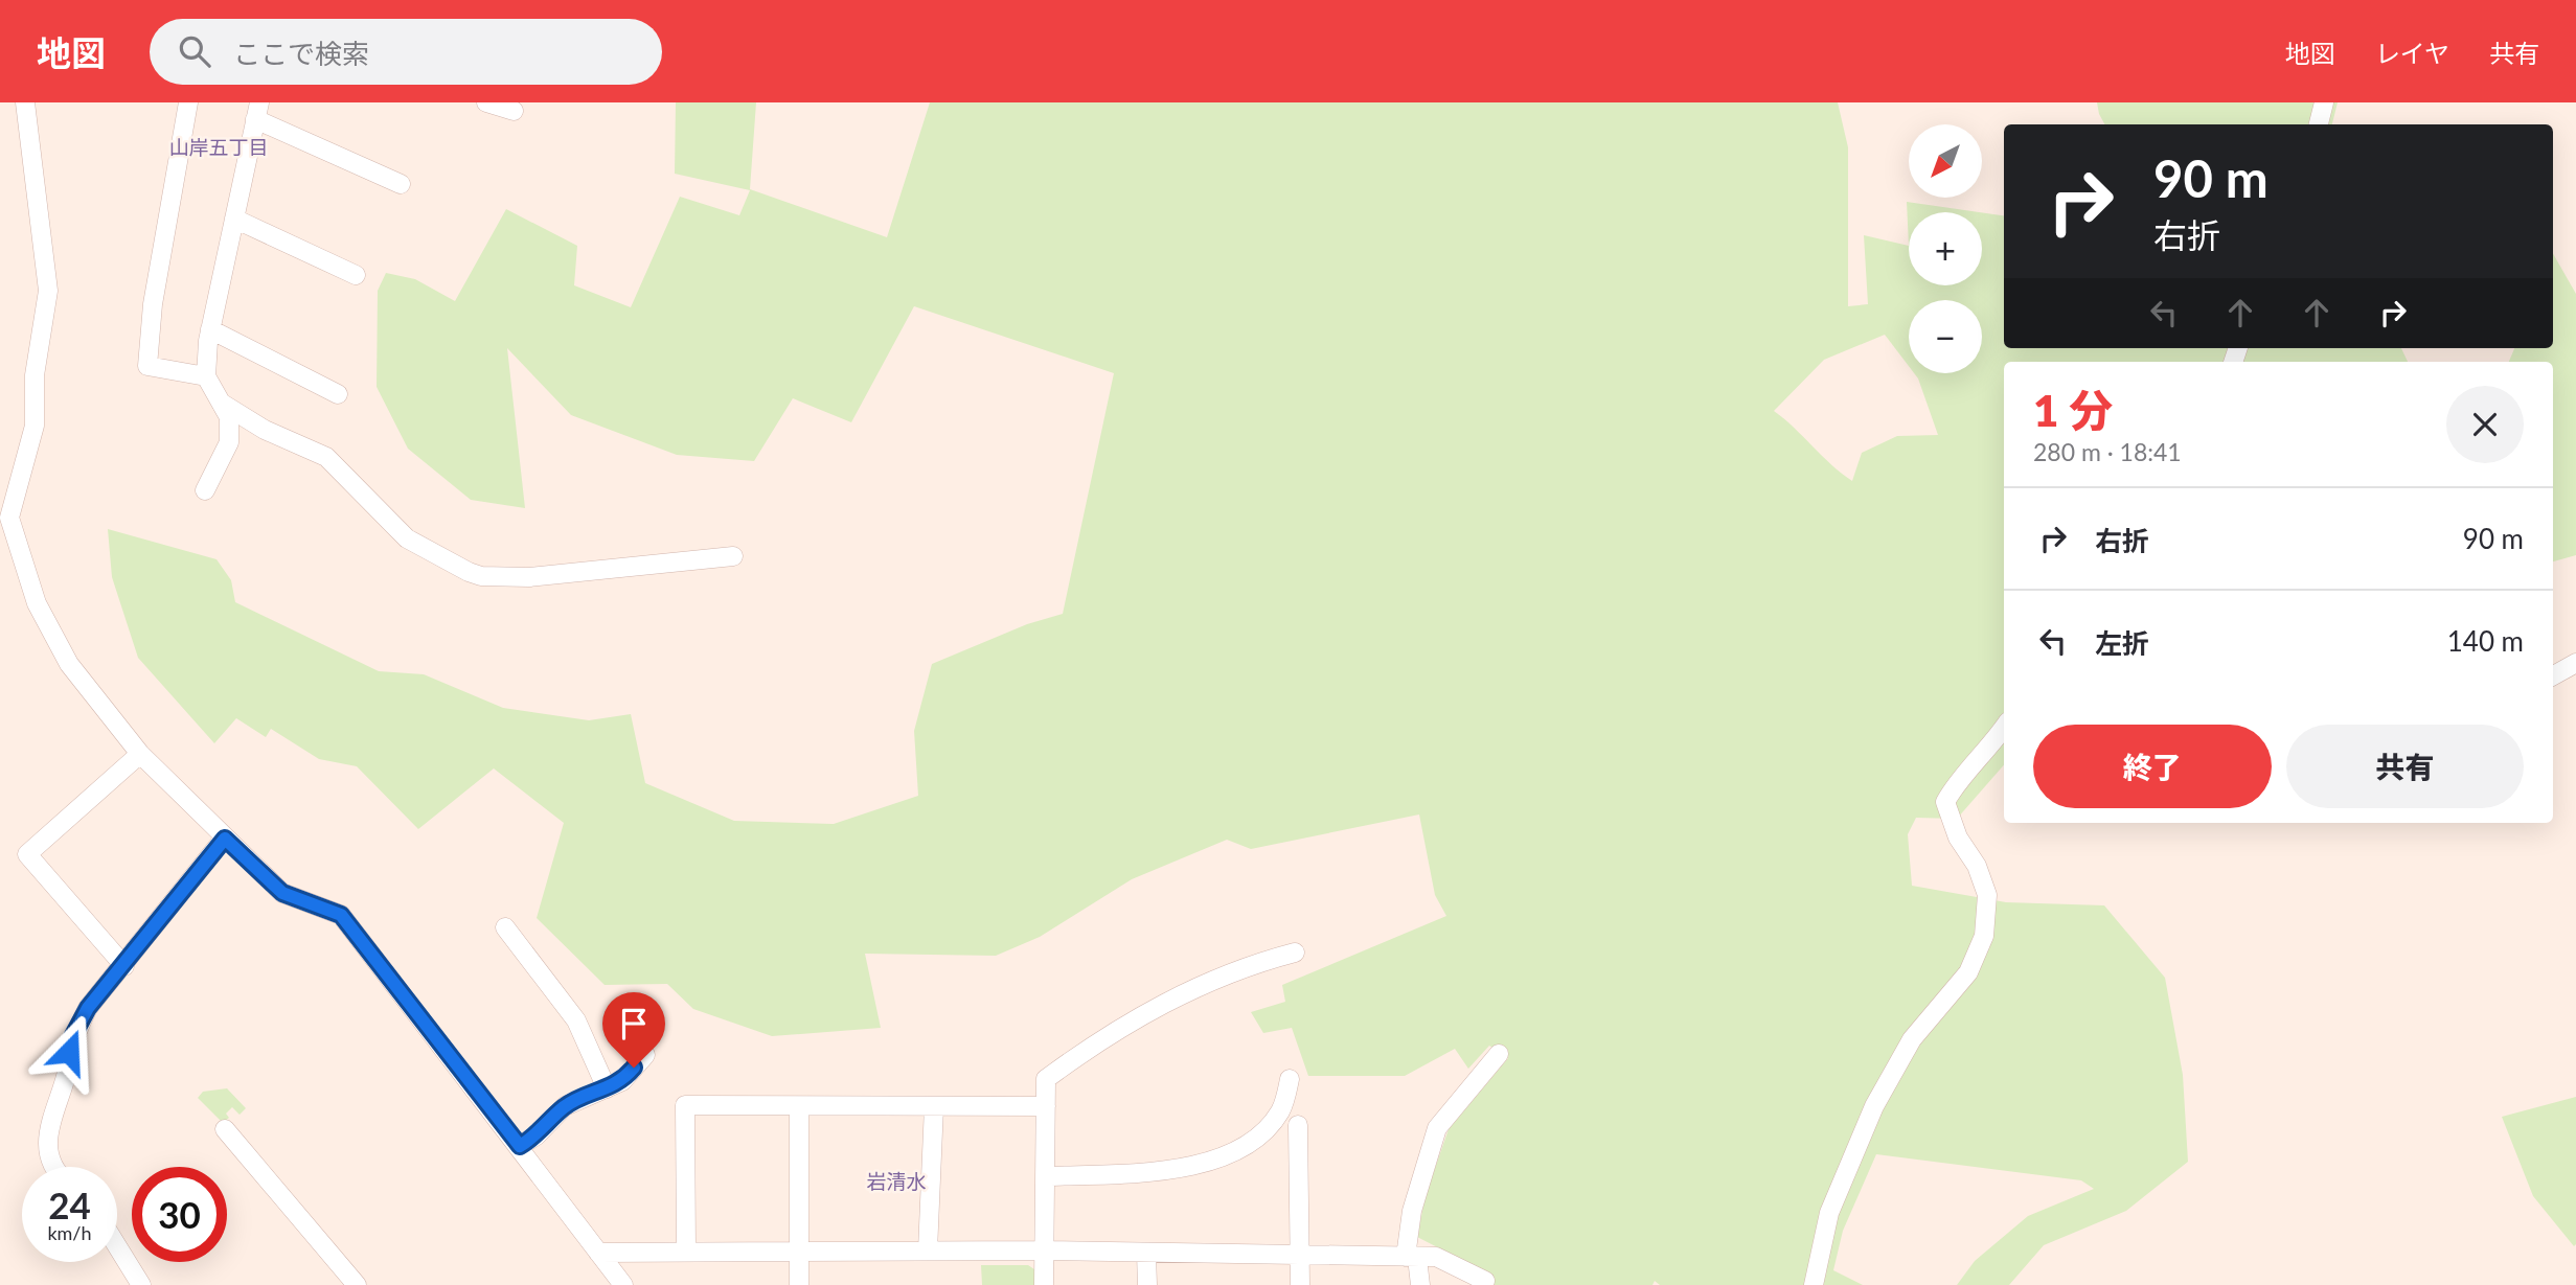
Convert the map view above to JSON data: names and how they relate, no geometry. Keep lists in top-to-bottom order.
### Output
{
  "districts": ["山岸五丁目", "岩清水"],
  "north": "bottom left",
  "page": {
    "header": "地図",
    "search": "ここで検索",
    "nav": ["地図", "レイヤ", "共有"],
    "map_buttons": ["+", "−"],
    "turn": ["90 m", "右折"],
    "heading": ["1 分", "280 m · 18:41"],
    "list": [
      {
        "name": "右折",
        "value": "90 m"
      },
      {
        "name": "左折",
        "value": "140 m"
      }
    ],
    "buttons": ["終了", "共有"],
    "speed": "24 km/h",
    "limit": "30"
  }
}
